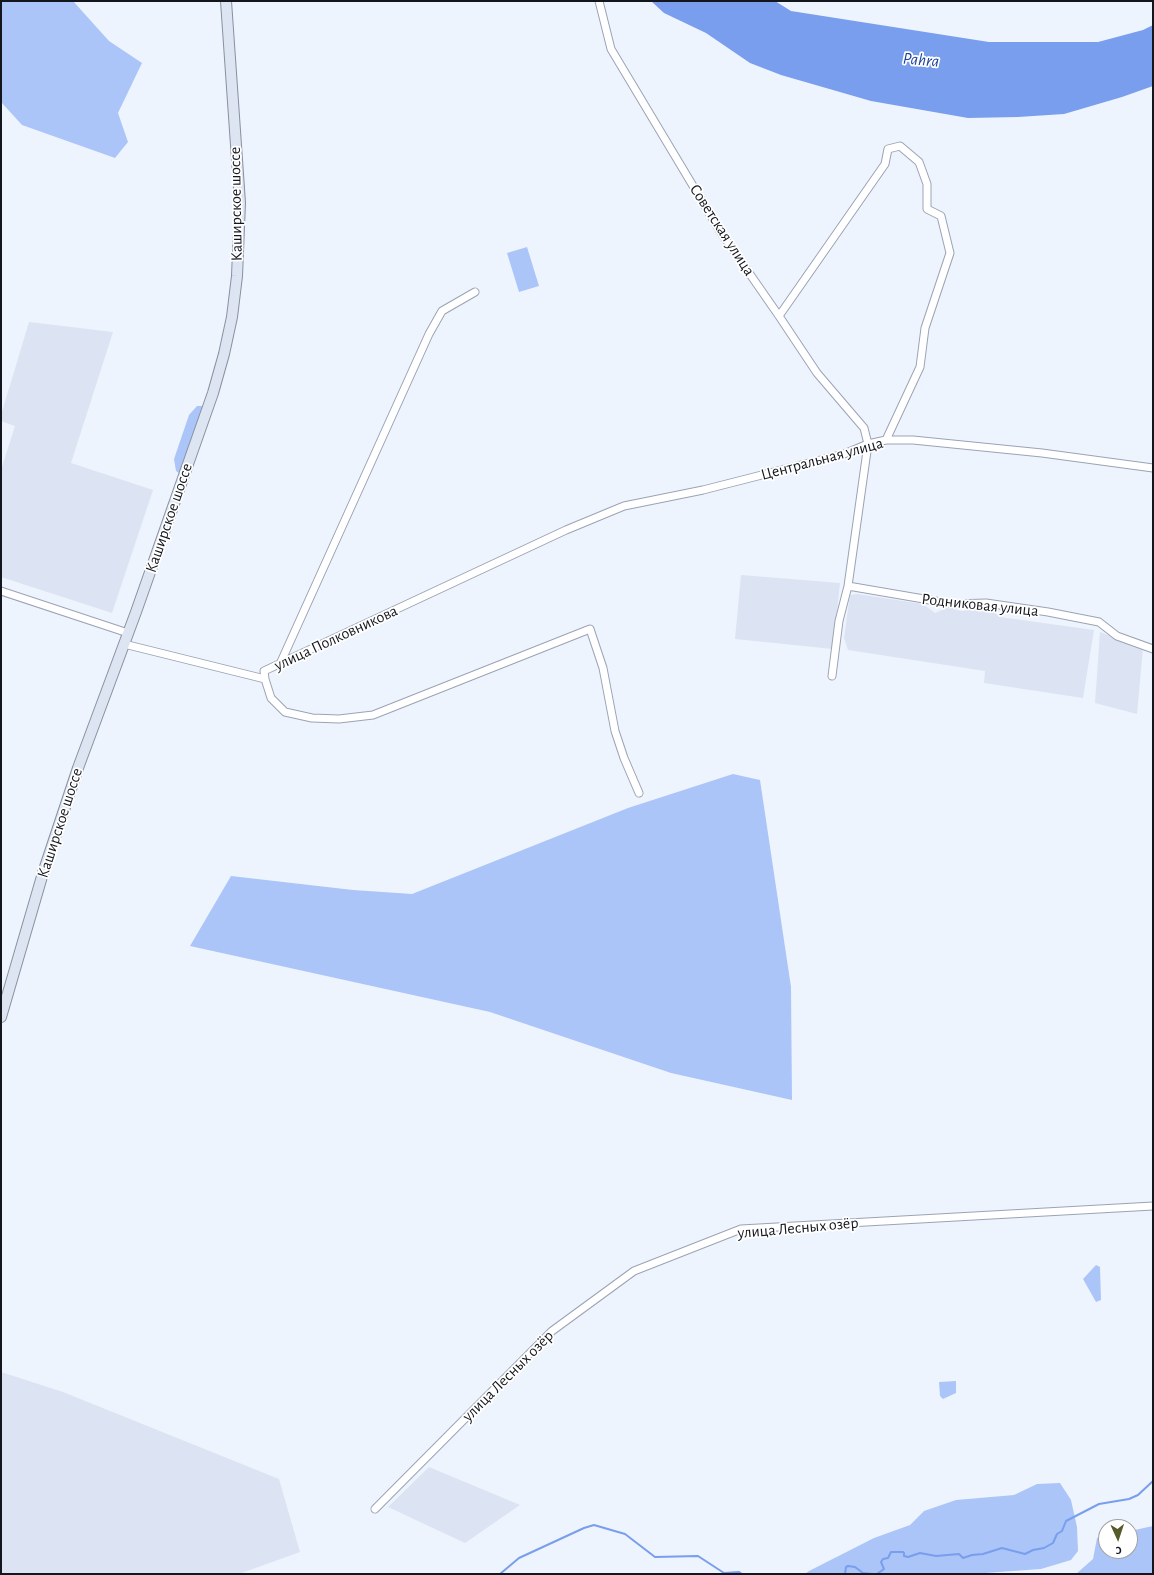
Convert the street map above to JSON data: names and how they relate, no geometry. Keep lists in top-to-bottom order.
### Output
{
  "streets": {
    "main road": ["Каширское шоссе"],
    "street": [
      "Советская улица",
      "Центральная улица",
      "Родниковая улица",
      "улица Полковникова",
      "улица Лесных озёр"
    ]
  },
  "crossings": [
    ["Советская улица", "Центральная улица"],
    ["Центральная улица", "улица Полковникова"]
  ],
  "water": ["Pahra"],
  "north": "bottom"
}
